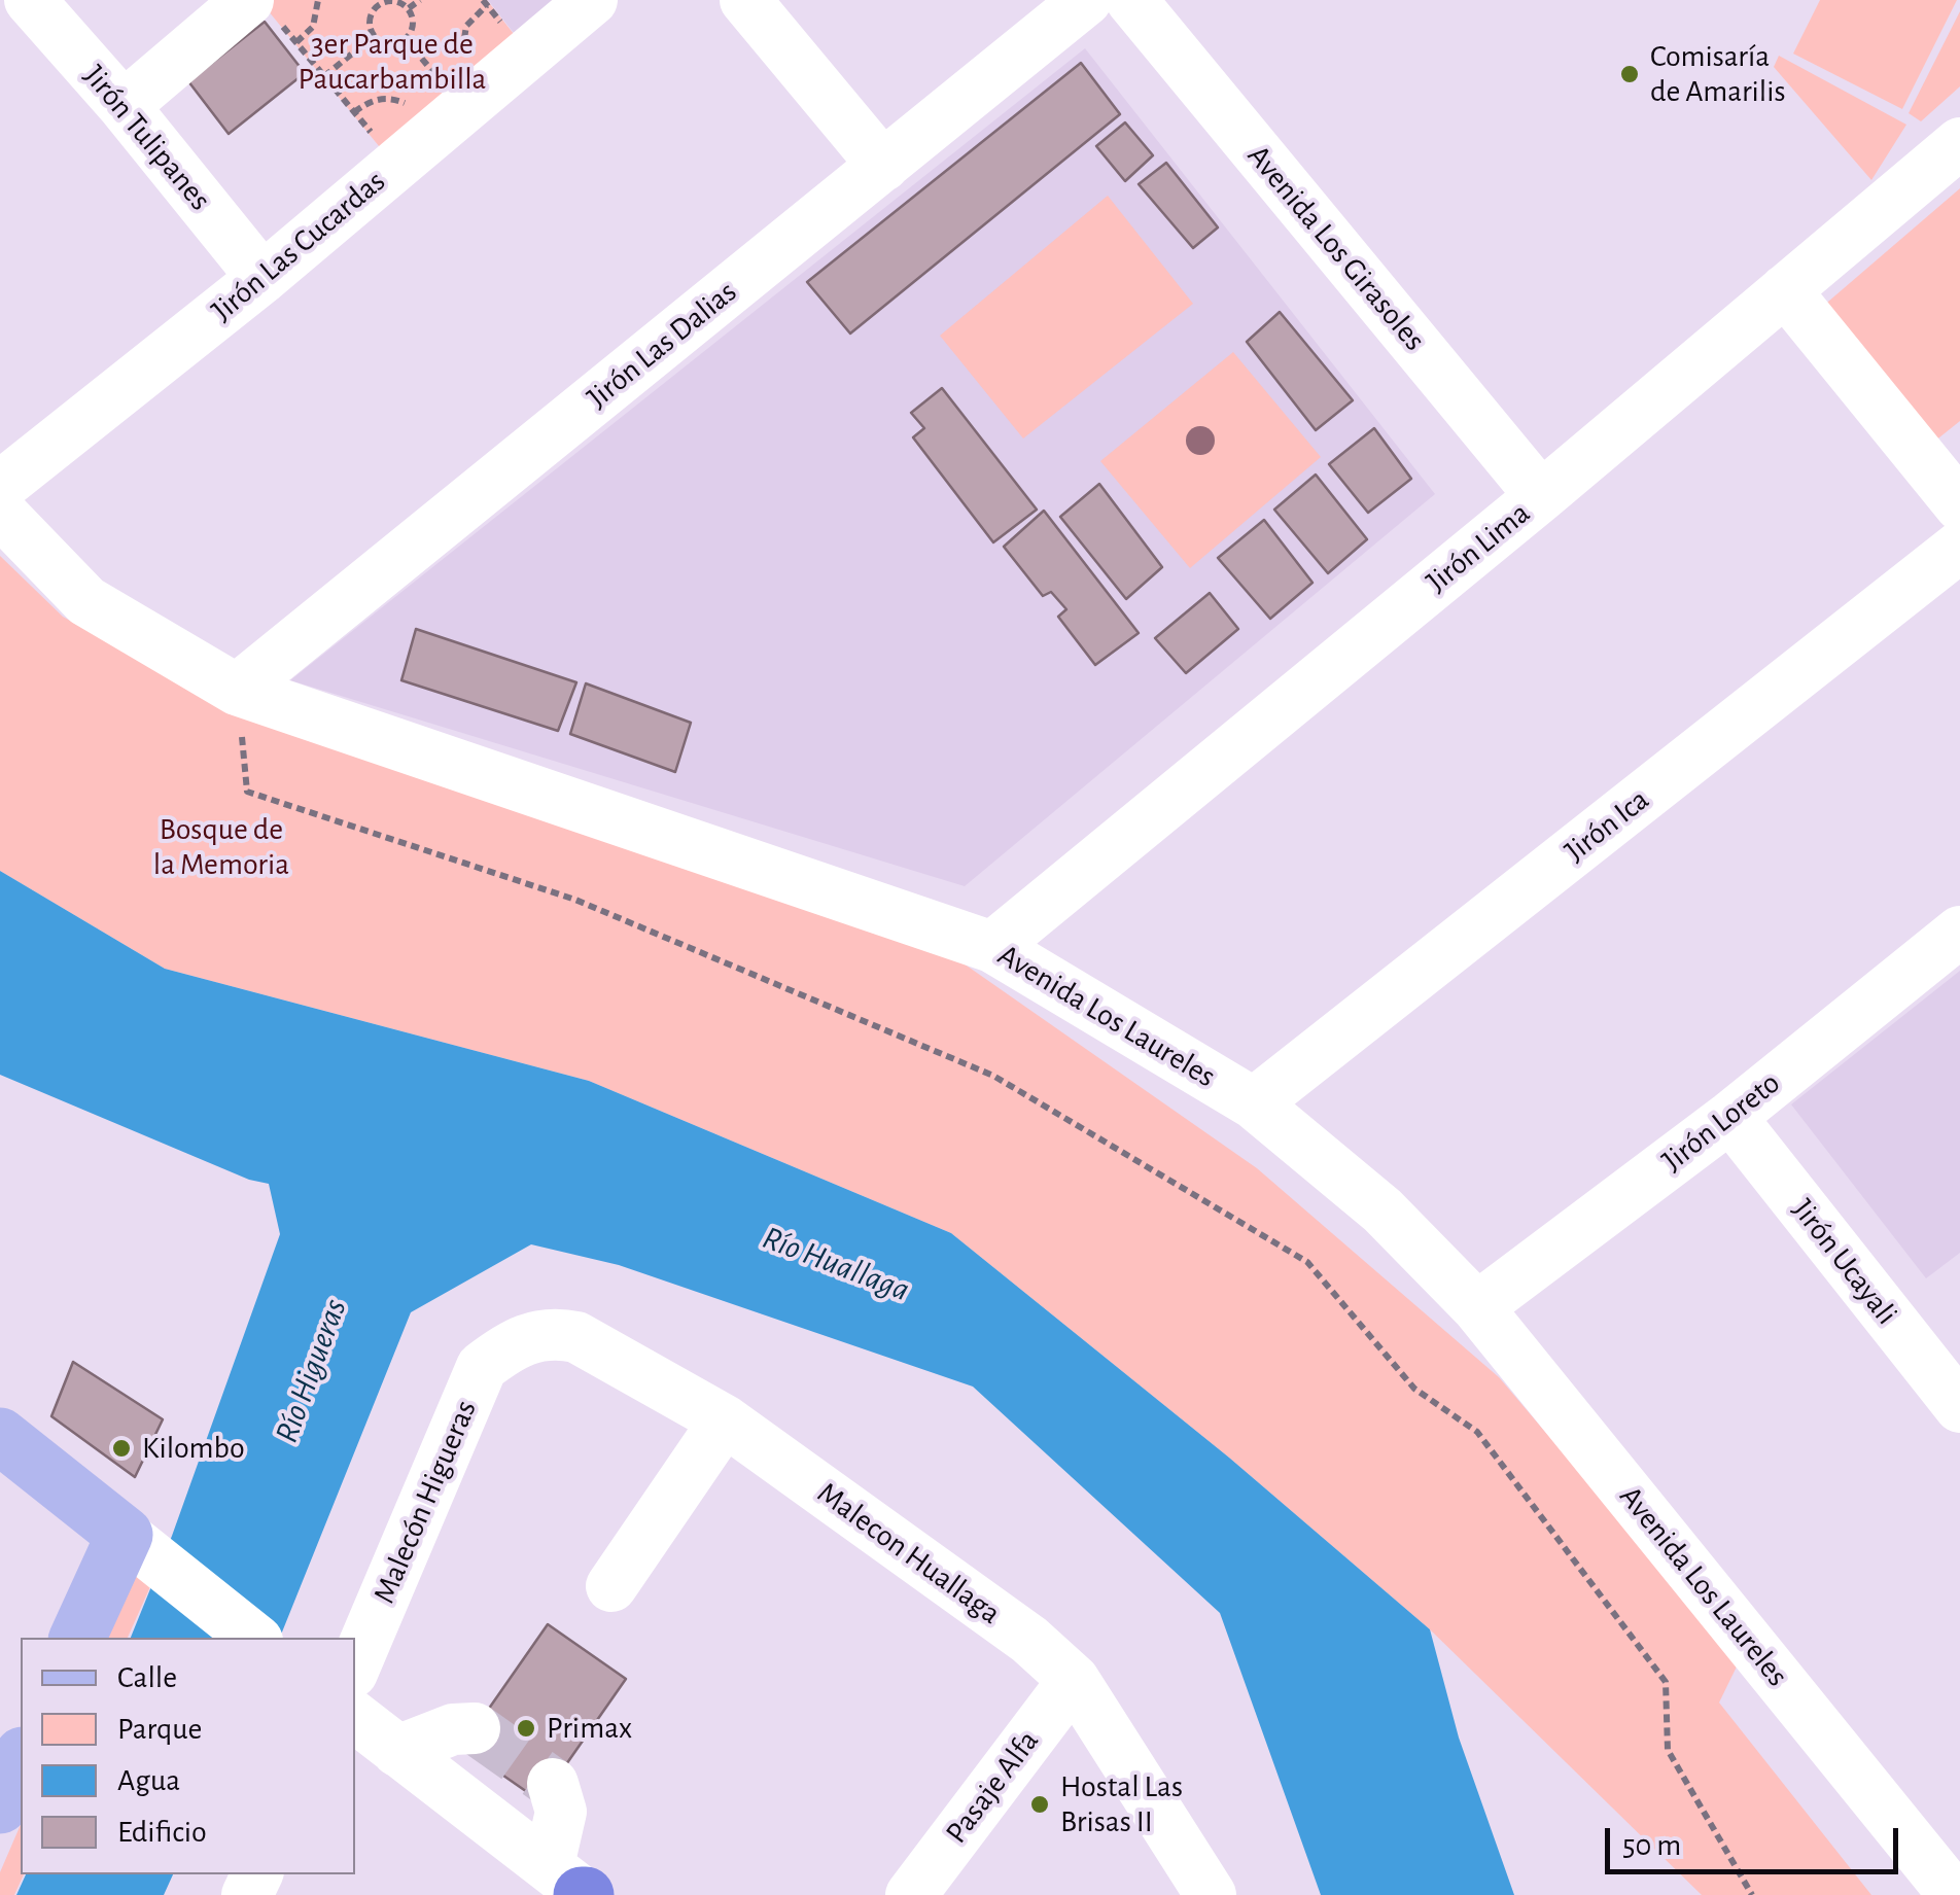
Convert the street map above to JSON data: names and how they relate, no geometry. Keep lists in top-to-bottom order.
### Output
{
  "streets": {
    "street": [
      "Jirón Tulipanes",
      "Jirón Las Cucardas",
      "Avenida Los Girasoles",
      "Jirón Las Dalias",
      "Jirón Lima",
      "Jirón Ica",
      "Avenida Los Laureles",
      "Jirón Loreto",
      "Jirón Ucayali",
      "Malecón Higueras",
      "Malecon Huallaga",
      "Pasaje Alfa"
    ]
  },
  "crossings": [
    ["Jirón Tulipanes", "Jirón Las Cucardas"],
    ["Avenida Los Girasoles", "Jirón Lima"],
    ["Jirón Las Dalias", "Avenida Los Laureles"],
    ["Jirón Lima", "Avenida Los Laureles"],
    ["Jirón Ica", "Avenida Los Laureles"],
    ["Avenida Los Laureles", "Jirón Loreto"],
    ["Jirón Loreto", "Jirón Ucayali"],
    ["Malecón Higueras", "Malecon Huallaga"],
    ["Malecon Huallaga", "Pasaje Alfa"]
  ],
  "water": ["Río Huallaga", "Río Higueras"],
  "parks": ["3er Parque de Paucarbambilla", "Bosque de la Memoria"],
  "places": [
    "Comisaría de Amarilis",
    "Kilombo",
    "Primax",
    "Hostal Las Brisas II"
  ],
  "legend": [
    "Calle",
    "Parque",
    "Agua",
    "Edificio"
  ],
  "scale_bar": "50 m"
}
